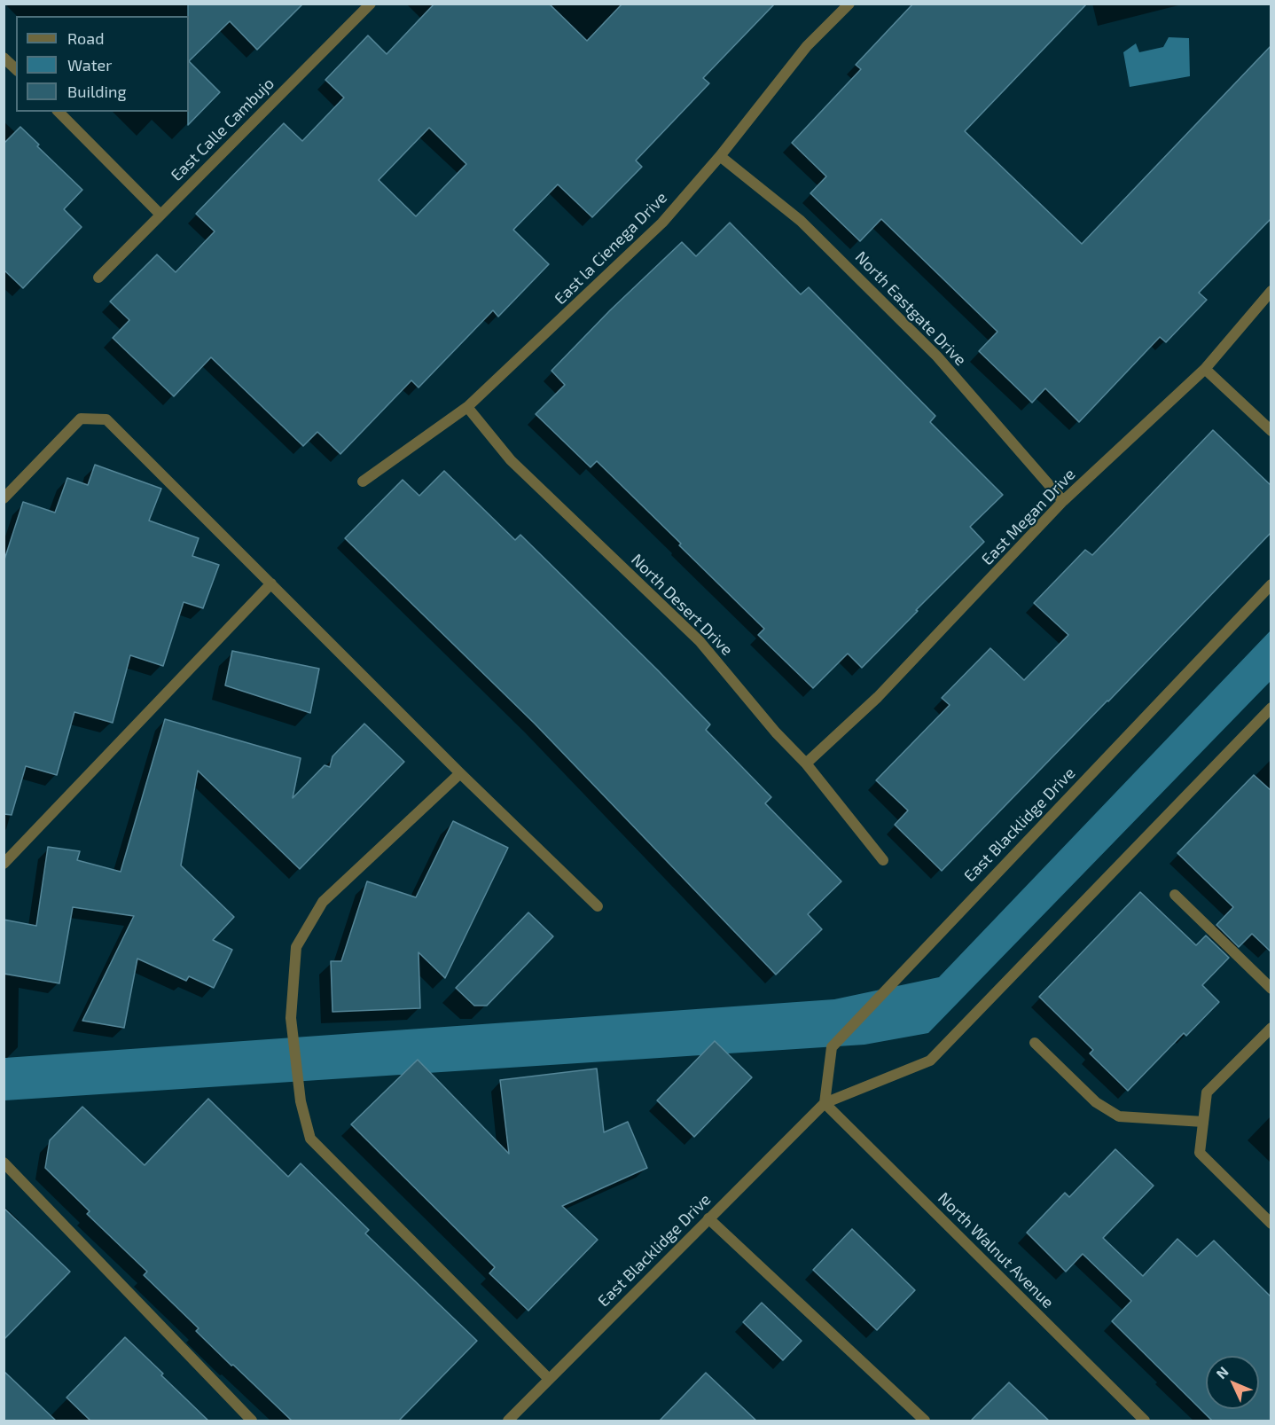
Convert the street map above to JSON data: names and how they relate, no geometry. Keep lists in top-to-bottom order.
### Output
{
  "streets": {
    "street": [
      "East Calle Cambujo",
      "East la Cienega Drive",
      "North Eastgate Drive",
      "East Megan Drive",
      "North Desert Drive",
      "East Blacklidge Drive",
      "North Walnut Avenue"
    ]
  },
  "crossings": [
    ["East la Cienega Drive", "North Eastgate Drive"],
    ["East la Cienega Drive", "North Desert Drive"],
    ["North Eastgate Drive", "East Megan Drive"],
    ["East Megan Drive", "North Desert Drive"],
    ["East Blacklidge Drive", "North Walnut Avenue"]
  ],
  "legend": ["Road", "Water", "Building"],
  "north": "top left"
}
